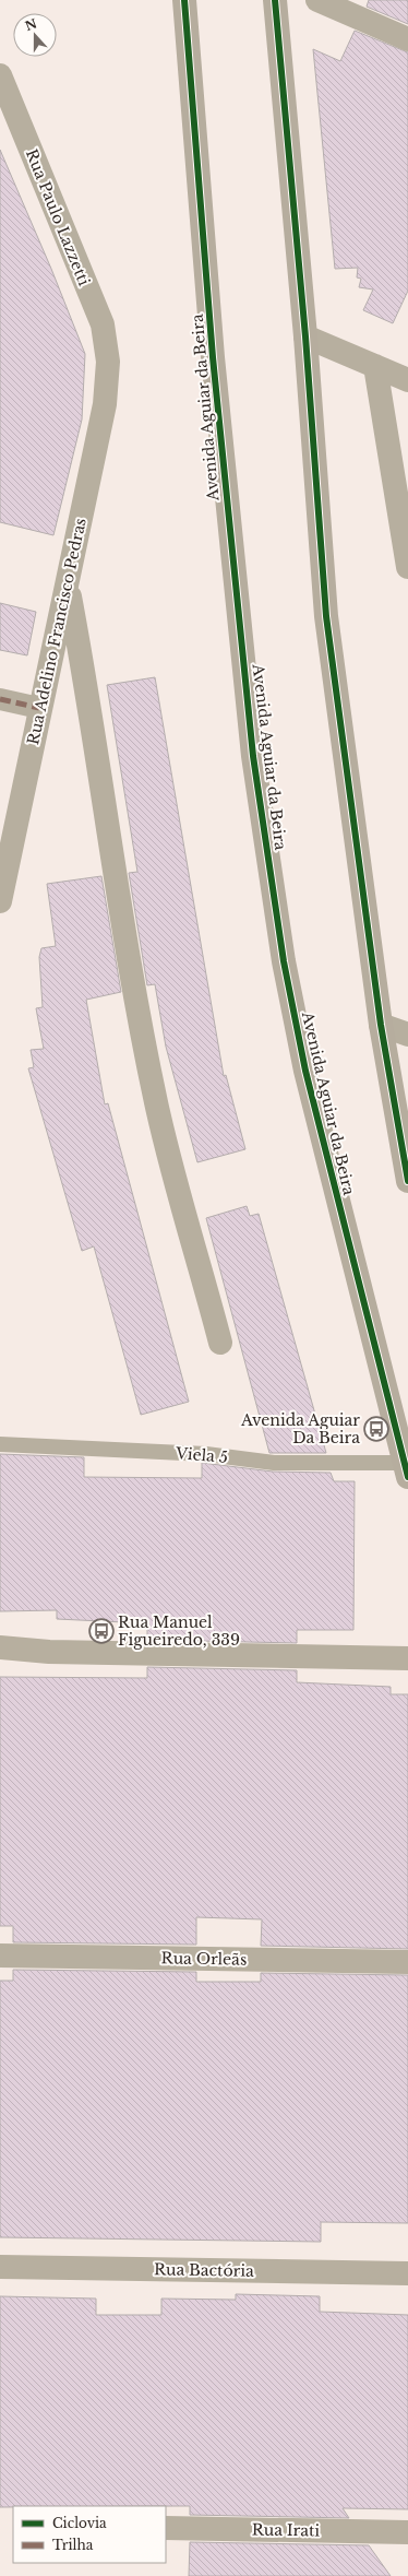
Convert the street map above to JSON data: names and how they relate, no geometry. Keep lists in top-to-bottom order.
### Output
{
  "streets": {
    "main road": ["Avenida Aguiar da Beira"],
    "street": [
      "Rua Paulo Lazzetti",
      "Rua Adelino Francisco Pedras",
      "Rua Orleãs",
      "Rua Bactória",
      "Rua Irati"
    ],
    "lane": ["Viela 5"]
  },
  "crossings": [
    ["Rua Paulo Lazzetti", "Rua Adelino Francisco Pedras"],
    ["Avenida Aguiar da Beira", "Viela 5"]
  ],
  "places": {
    "bus stop": ["Avenida Aguiar Da Beira", "Rua Manuel Figueiredo, 339"]
  },
  "legend": ["Ciclovia", "Trilha"],
  "north": "top"
}
